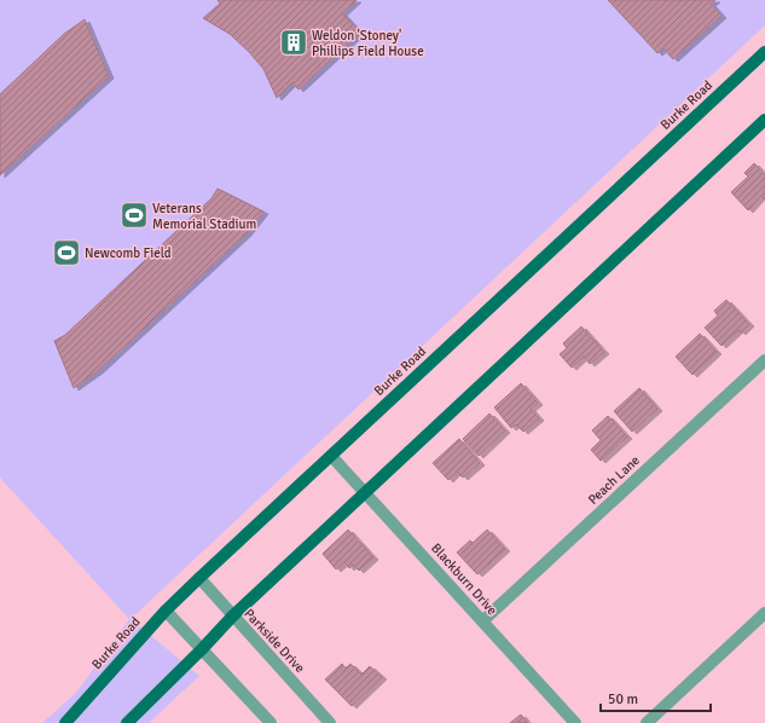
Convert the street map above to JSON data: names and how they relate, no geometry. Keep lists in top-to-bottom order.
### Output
{
  "streets": {
    "main road": ["Burke Road"],
    "street": ["Peach Lane", "Blackburn Drive", "Parkside Drive"]
  },
  "crossings": [
    ["Burke Road", "Blackburn Drive"],
    ["Burke Road", "Parkside Drive"],
    ["Peach Lane", "Blackburn Drive"]
  ],
  "places": {
    "building": ["Weldon 'Stoney' Phillips Field House"],
    "sports": ["Veterans Memorial Stadium", "Newcomb Field"]
  },
  "scale_bar": "50 m"
}
